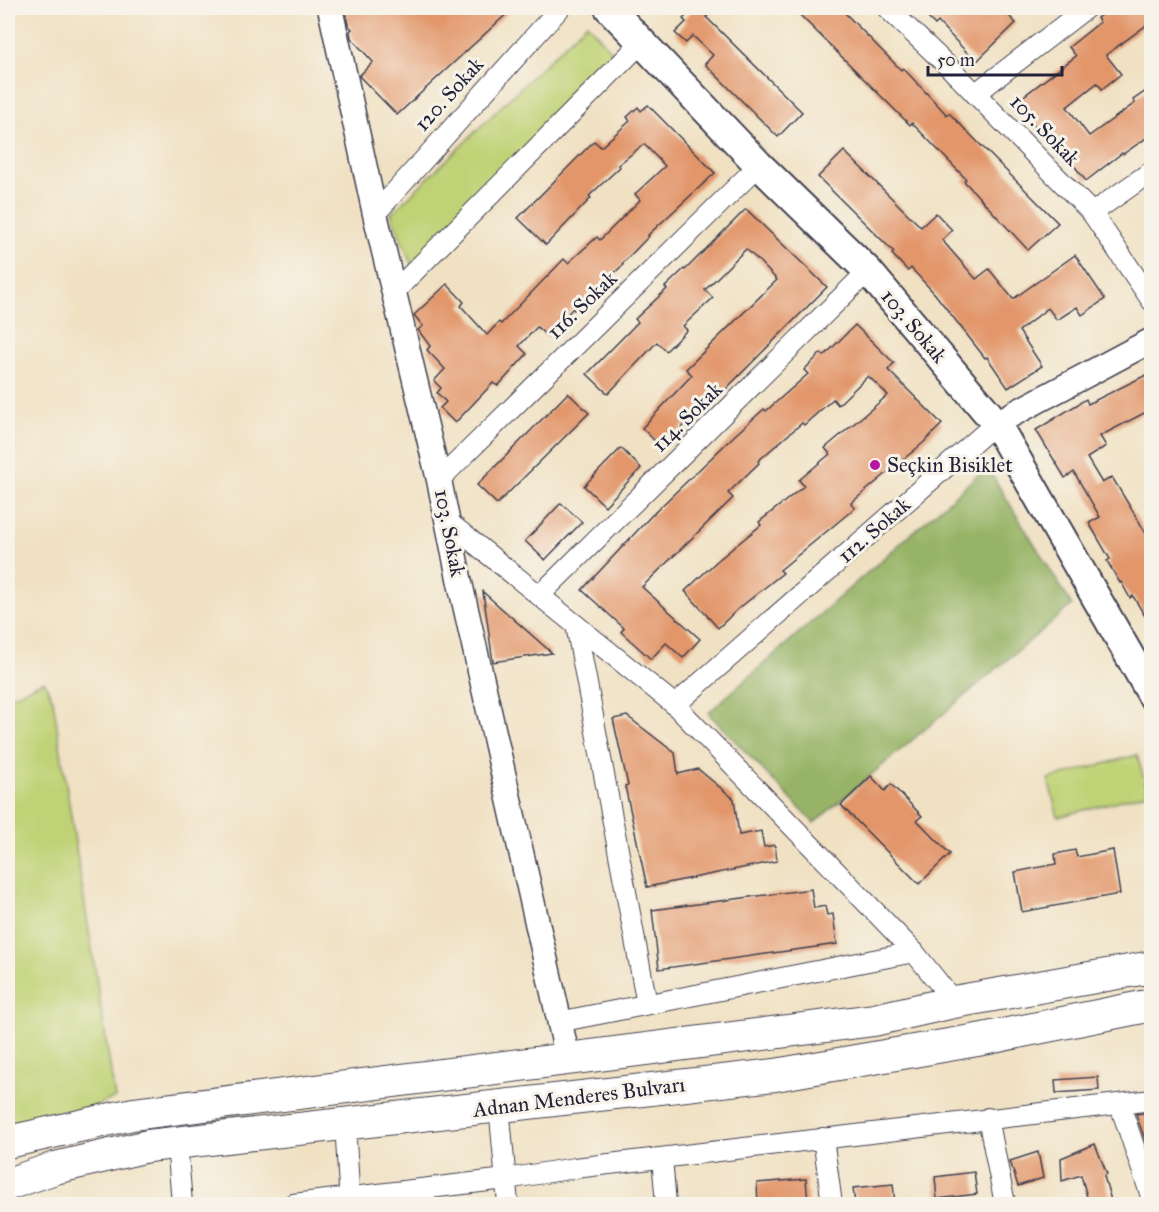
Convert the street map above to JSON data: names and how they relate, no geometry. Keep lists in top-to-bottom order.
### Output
{
  "streets": {
    "main road": ["103. Sokak", "Adnan Menderes Bulvarı"],
    "street": [
      "120. Sokak",
      "105. Sokak",
      "116. Sokak",
      "114. Sokak",
      "112. Sokak"
    ]
  },
  "crossings": [
    ["120. Sokak", "103. Sokak"],
    ["116. Sokak", "103. Sokak"],
    ["103. Sokak", "114. Sokak"],
    ["103. Sokak", "112. Sokak"],
    ["103. Sokak", "Adnan Menderes Bulvarı"]
  ],
  "places": ["Seçkin Bisiklet"],
  "scale_bar": "50 m"
}
